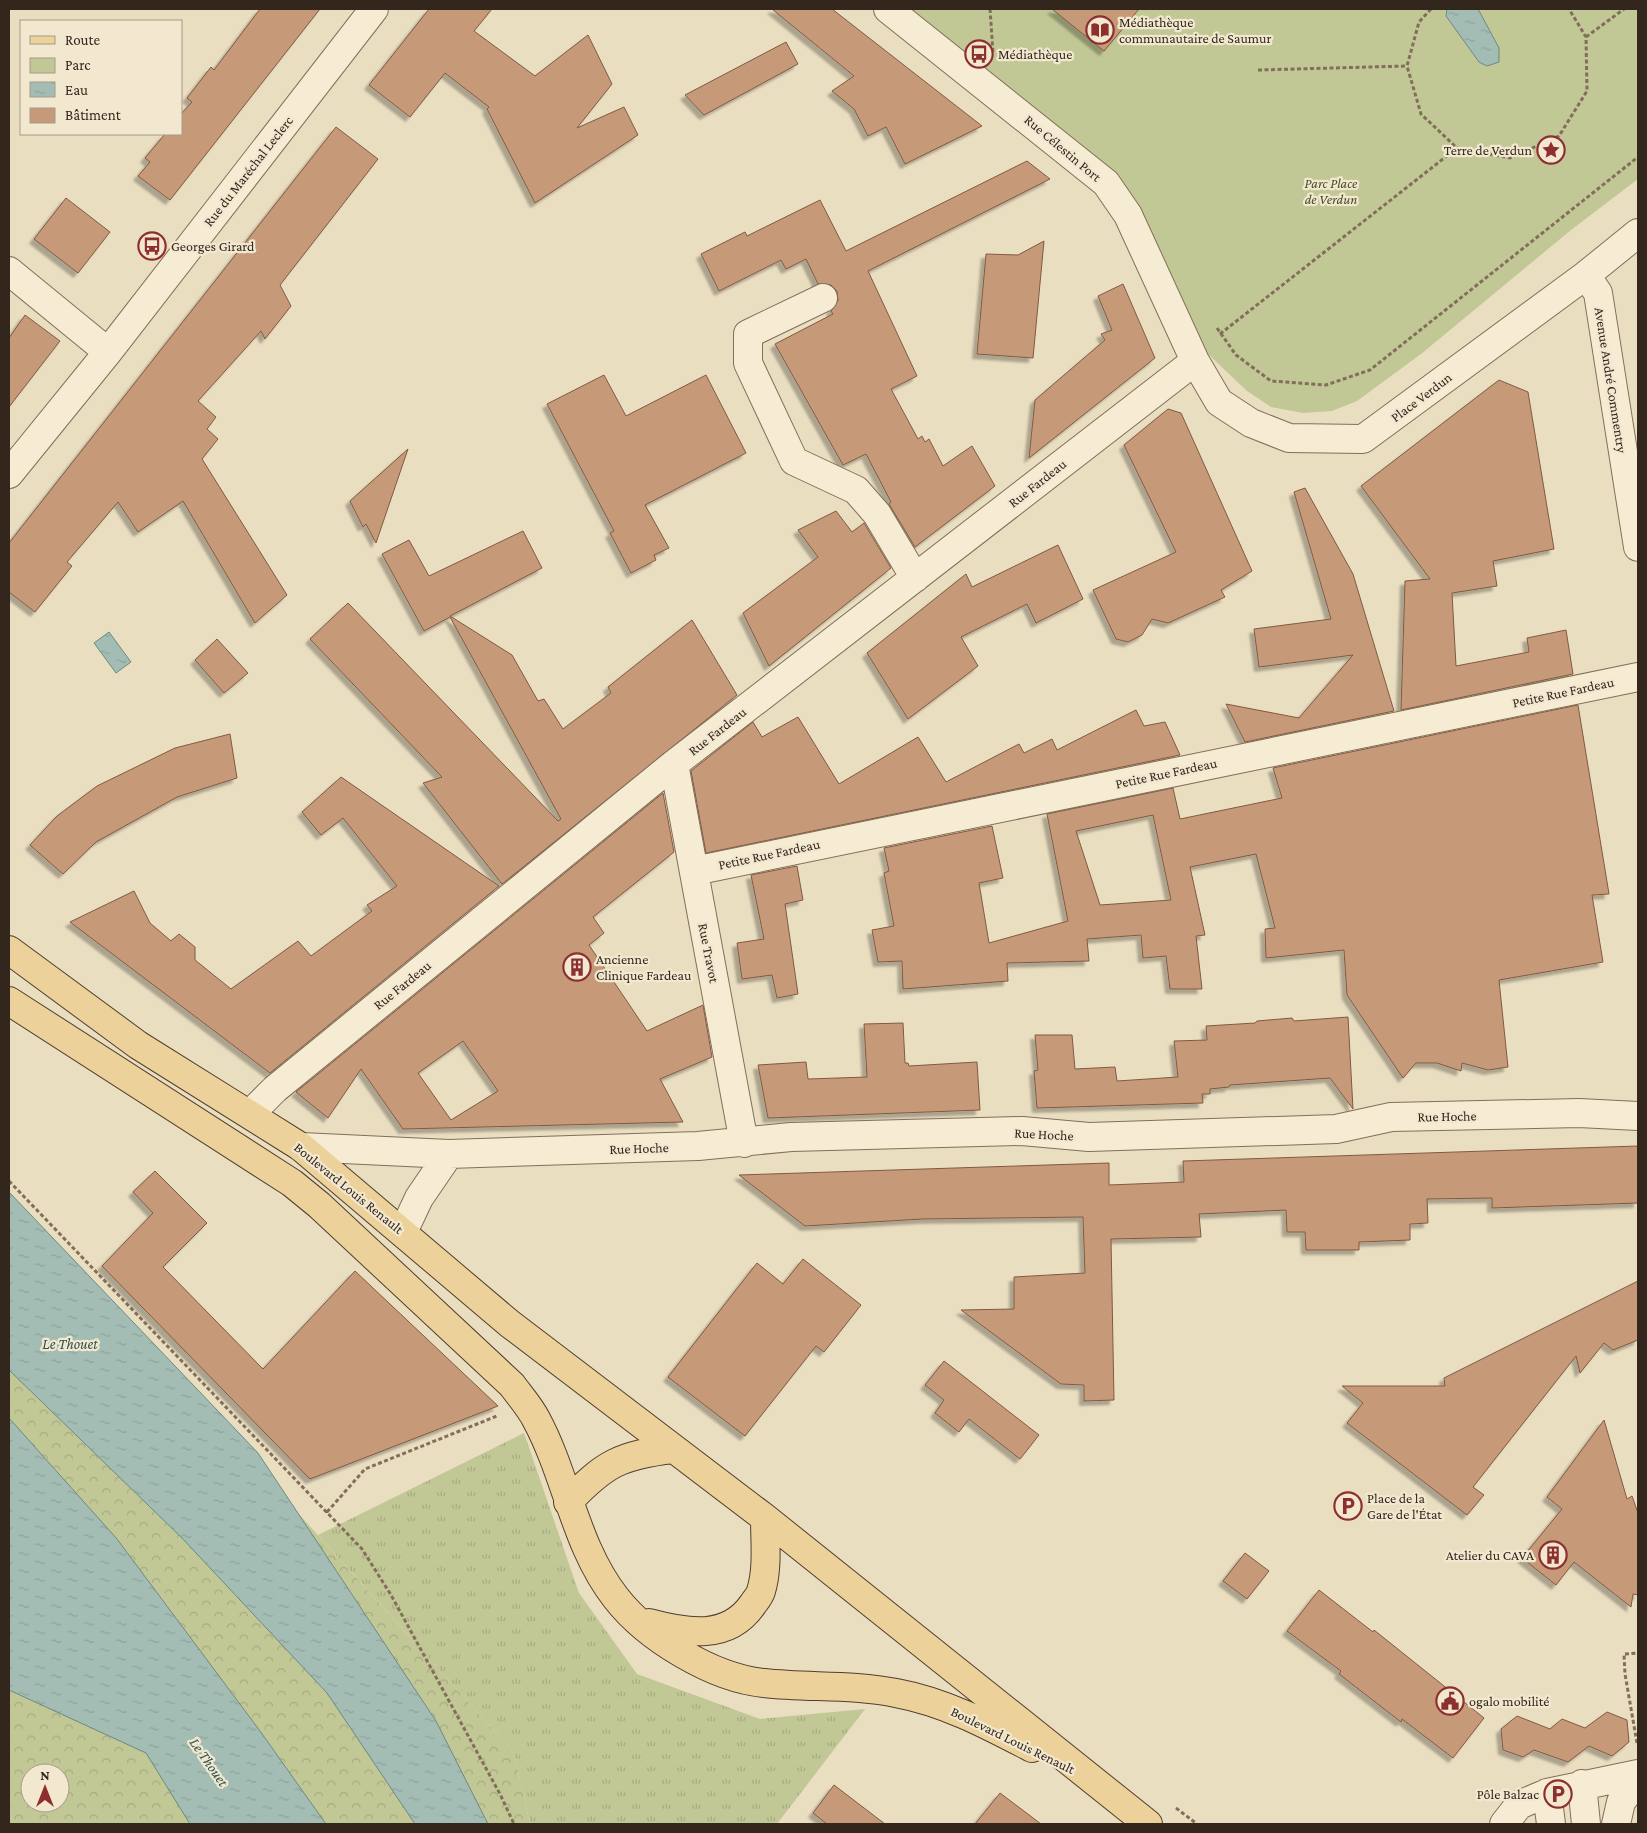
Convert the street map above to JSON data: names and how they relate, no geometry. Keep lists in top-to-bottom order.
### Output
{
  "streets": {
    "main road": ["Boulevard Louis Renault"],
    "street": [
      "Rue Célestin Port",
      "Rue du Maréchal Leclerc",
      "Avenue André Commentry",
      "Place Verdun",
      "Rue Fardeau",
      "Petite Rue Fardeau",
      "Rue Travot",
      "Rue Hoche"
    ]
  },
  "crossings": [
    ["Rue Célestin Port", "Place Verdun"],
    ["Rue Célestin Port", "Rue Fardeau"],
    ["Avenue André Commentry", "Place Verdun"],
    ["Place Verdun", "Rue Fardeau"],
    ["Rue Fardeau", "Rue Travot"],
    ["Rue Fardeau", "Boulevard Louis Renault"],
    ["Petite Rue Fardeau", "Rue Travot"],
    ["Rue Travot", "Rue Hoche"],
    ["Rue Hoche", "Boulevard Louis Renault"]
  ],
  "water": ["Le Thouet"],
  "parks": ["Parc Place de Verdun"],
  "places": {
    "library": ["Médiathèque communautaire de Saumur"],
    "bus stop": ["Médiathèque", "Georges Girard"],
    "place": ["Terre de Verdun"],
    "building": ["Ancienne Clinique Fardeau", "Atelier du CAVA"],
    "parking": ["Place de la Gare de l'État", "Pôle Balzac"],
    "public building": ["ogalo mobilité"]
  },
  "legend": [
    "Route",
    "Parc",
    "Eau",
    "Bâtiment"
  ],
  "north": "top"
}
